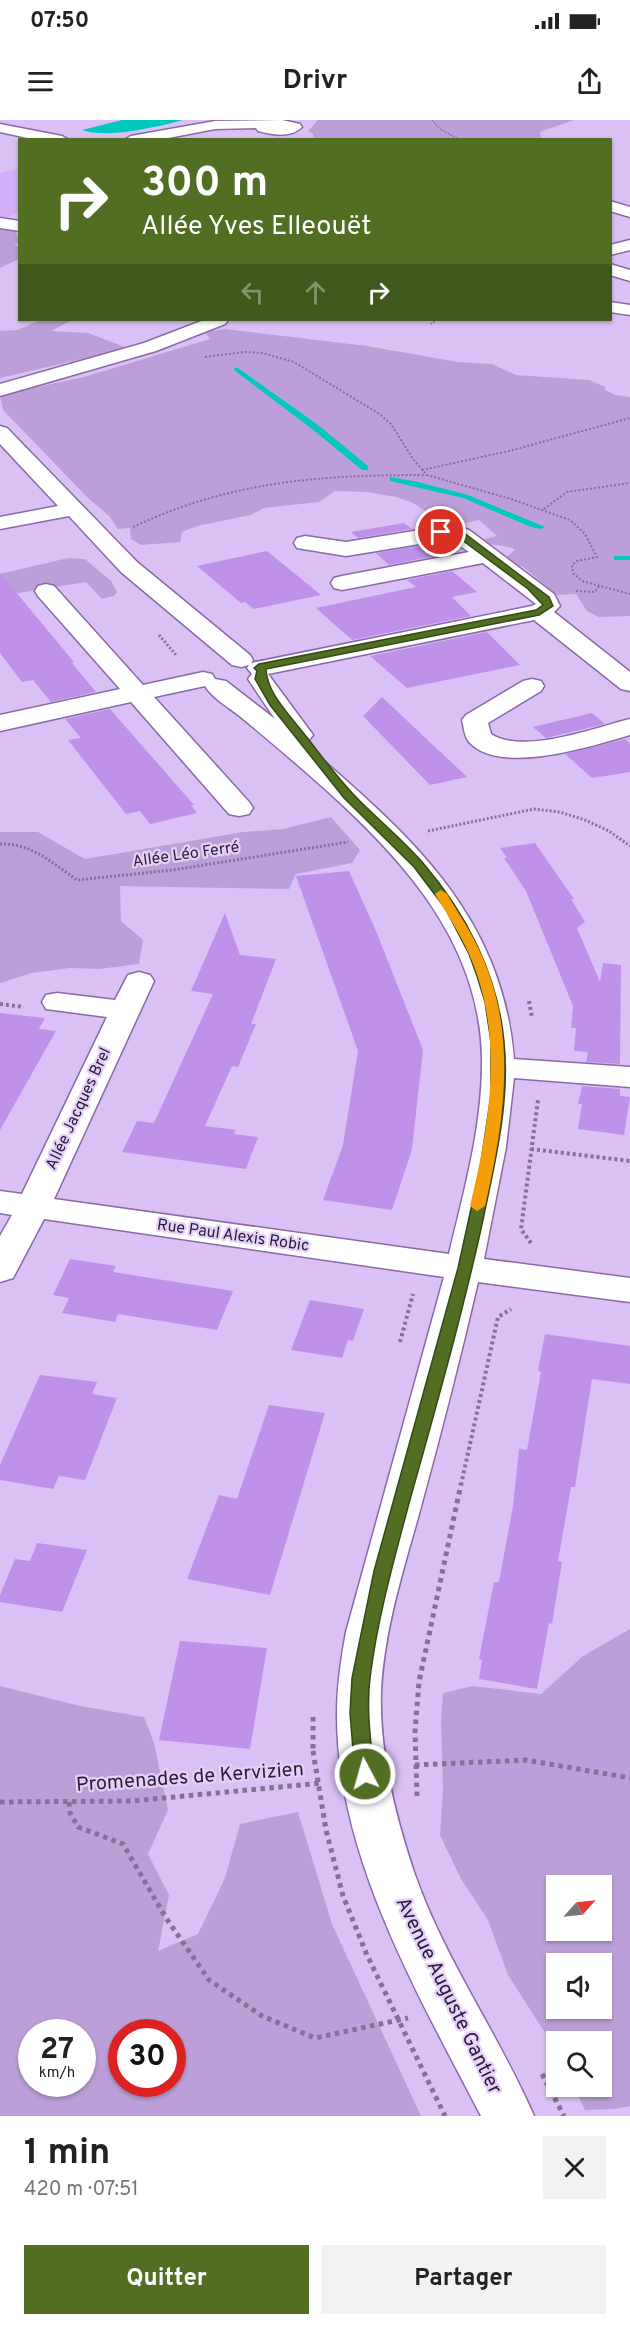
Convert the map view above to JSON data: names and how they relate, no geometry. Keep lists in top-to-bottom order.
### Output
{
  "streets": {
    "street": ["Allée Jacques Brel", "Rue Paul Alexis Robic", "Avenue Auguste Gantier"],
    "path": ["Allée Léo Ferré", "Promenades de Kervizien"]
  },
  "crossings": [
    ["Allée Léo Ferré", "Avenue Auguste Gantier"],
    ["Allée Jacques Brel", "Rue Paul Alexis Robic"],
    ["Rue Paul Alexis Robic", "Avenue Auguste Gantier"],
    ["Promenades de Kervizien", "Avenue Auguste Gantier"]
  ],
  "north": "top right",
  "page": {
    "status": "07:50",
    "header": "Drivr",
    "turn": ["300 m", "Allée Yves Elleouët"],
    "speed": "27 km/h",
    "limit": "30",
    "heading": ["1 min", "420 m · 07:51"],
    "buttons": ["Quitter", "Partager"]
  }
}
